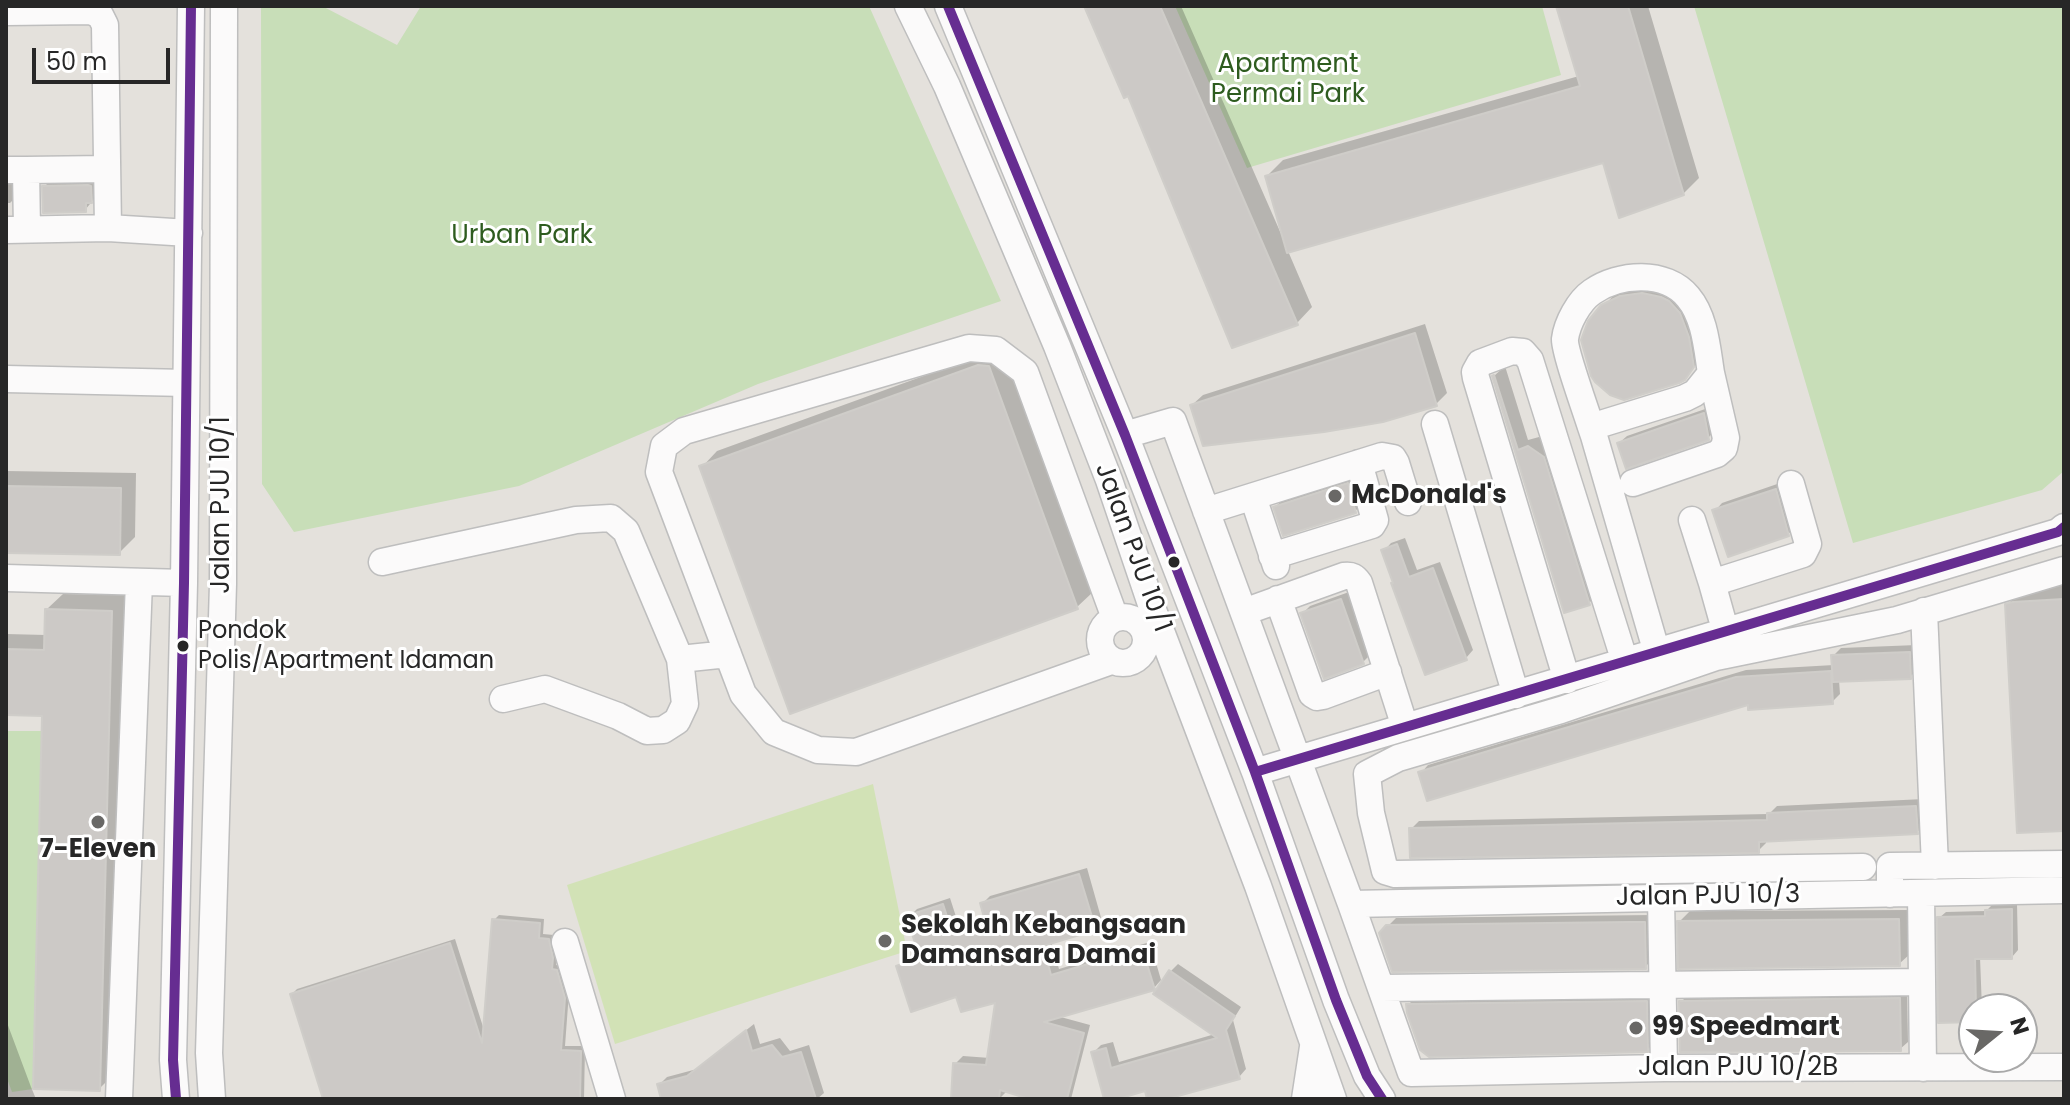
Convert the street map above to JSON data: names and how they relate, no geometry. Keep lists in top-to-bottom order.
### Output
{
  "streets": {
    "street": ["Jalan PJU 10/1", "Jalan PJU 10/3", "Jalan PJU 10/2B"]
  },
  "parks": ["Apartment Permai Park", "Urban Park"],
  "places": [
    "McDonald's",
    "Pondok Polis/Apartment Idaman",
    "7-Eleven",
    "Sekolah Kebangsaan Damansara Damai",
    "99 Speedmart"
  ],
  "scale_bar": "50 m",
  "north": "right"
}
